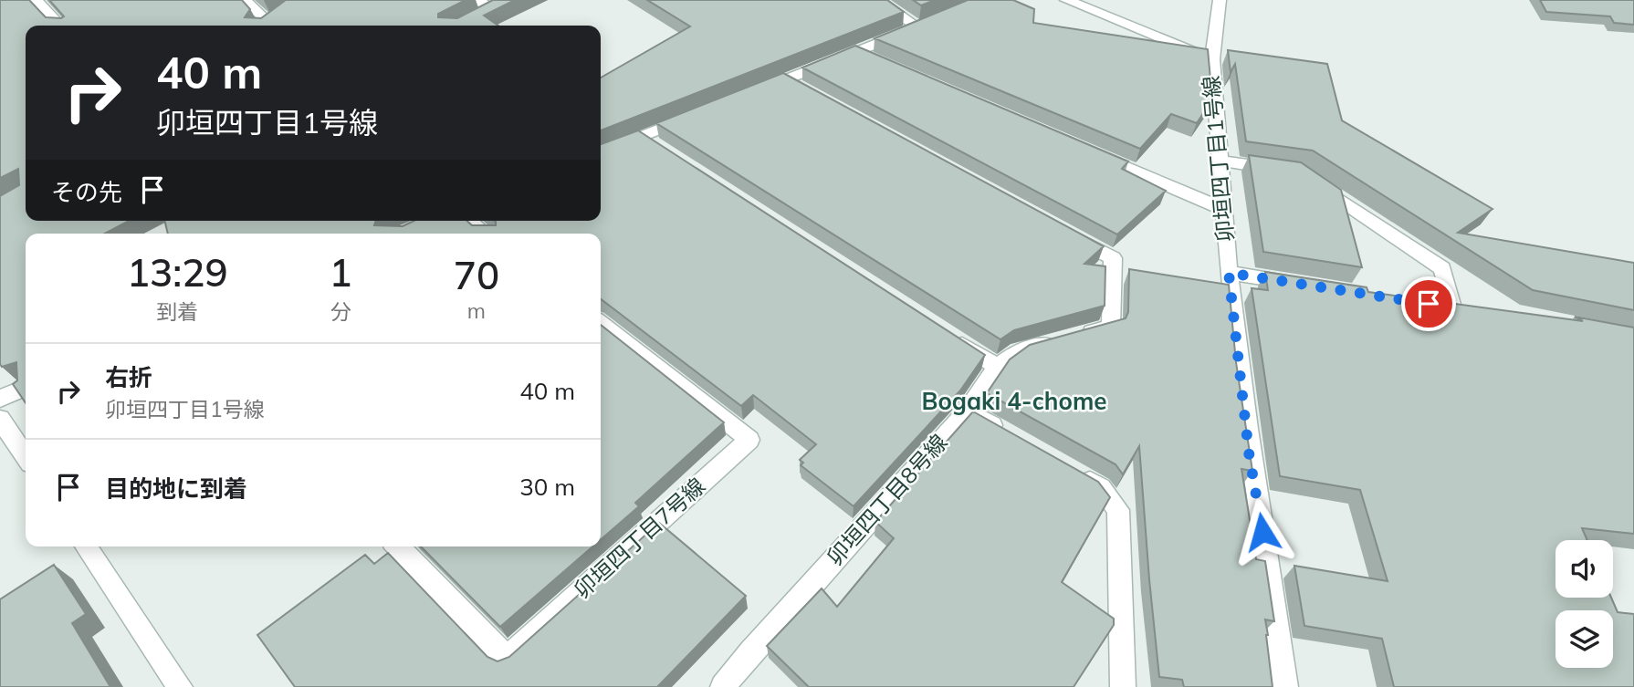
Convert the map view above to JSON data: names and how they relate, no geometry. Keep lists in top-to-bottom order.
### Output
{
  "streets": {
    "street": ["卯垣四丁目1号線", "卯垣四丁目8号線", "卯垣四丁目7号線"]
  },
  "districts": ["Bogaki 4-chome"],
  "page": {
    "turn": ["40 m", "卯垣四丁目1号線"],
    "then": "その先",
    "eta": [
      "13:29",
      "到着",
      "1",
      "分",
      "70",
      "m"
    ],
    "list": [
      {
        "name": "右折",
        "note": "卯垣四丁目1号線",
        "value": "40 m"
      },
      {
        "name": "目的地に到着",
        "value": "30 m"
      }
    ]
  }
}
